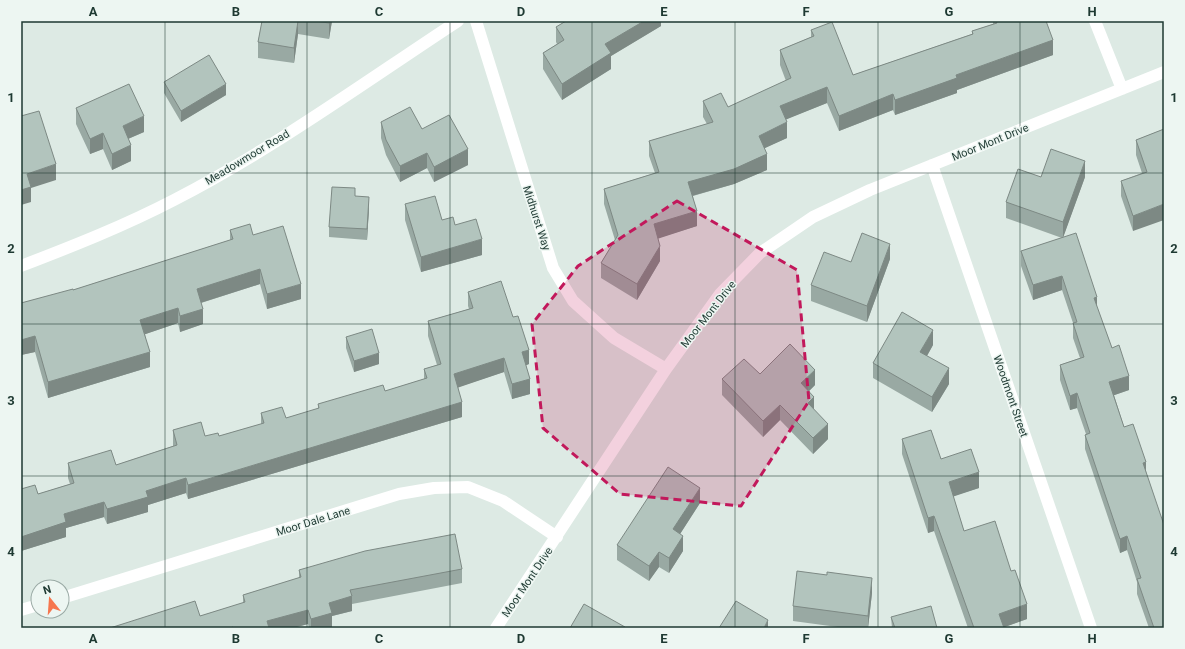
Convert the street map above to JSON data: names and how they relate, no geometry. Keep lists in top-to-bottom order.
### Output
{
  "streets": {
    "street": [
      "Moor Mont Drive",
      "Meadowmoor Road",
      "Midhurst Way",
      "Woodmont Street",
      "Moor Dale Lane"
    ]
  },
  "crossings": [
    ["Moor Mont Drive", "Midhurst Way"],
    ["Moor Mont Drive", "Woodmont Street"],
    ["Moor Mont Drive", "Moor Dale Lane"]
  ],
  "north": "top",
  "grid": {
    "columns": [
      "A",
      "B",
      "C",
      "D",
      "E",
      "F",
      "G",
      "H"
    ],
    "rows": [
      "1",
      "2",
      "3",
      "4"
    ]
  }
}
